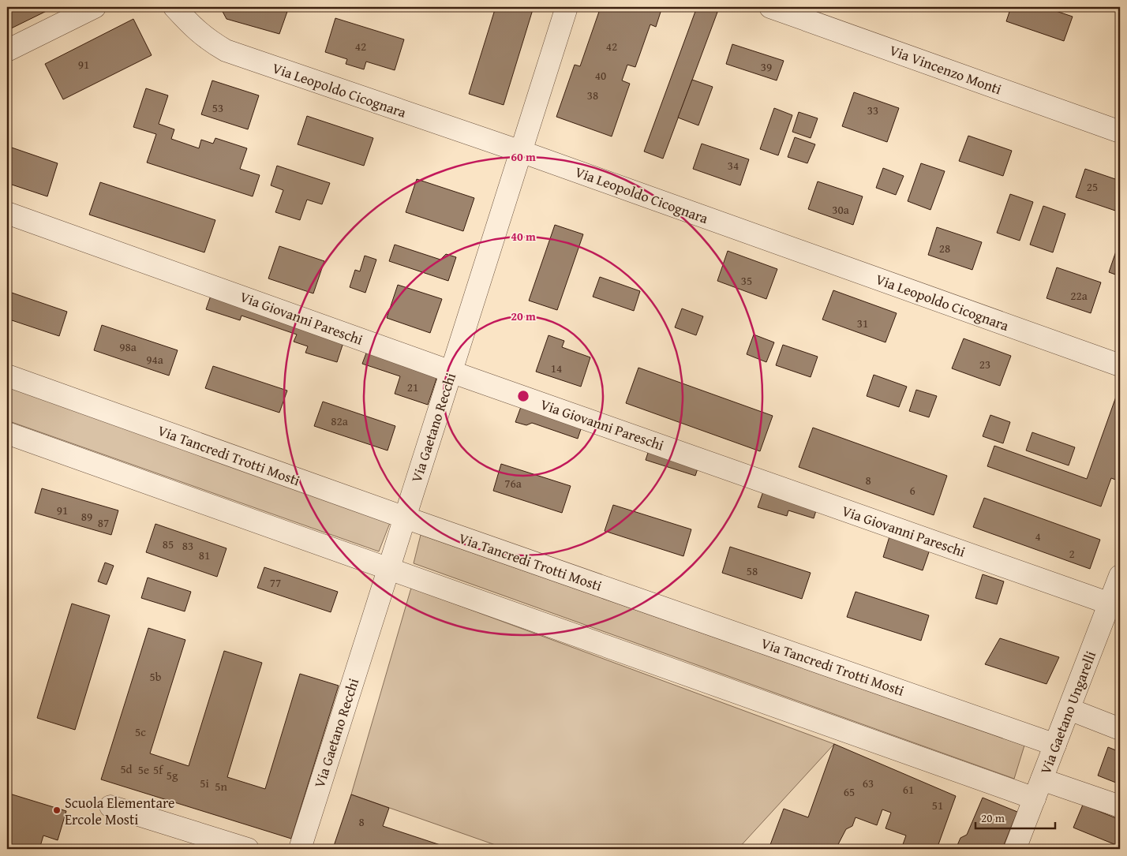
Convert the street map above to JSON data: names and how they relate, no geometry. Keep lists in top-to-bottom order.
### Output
{
  "streets": {
    "street": [
      "Via Vincenzo Monti",
      "Via Leopoldo Cicognara",
      "Via Giovanni Pareschi",
      "Via Gaetano Recchi",
      "Via Tancredi Trotti Mosti",
      "Via Gaetano Ungarelli"
    ]
  },
  "crossings": [
    ["Via Leopoldo Cicognara", "Via Gaetano Recchi"],
    ["Via Giovanni Pareschi", "Via Gaetano Recchi"],
    ["Via Giovanni Pareschi", "Via Gaetano Ungarelli"],
    ["Via Gaetano Recchi", "Via Tancredi Trotti Mosti"],
    ["Via Tancredi Trotti Mosti", "Via Gaetano Ungarelli"]
  ],
  "places": ["Scuola Elementare Ercole Mosti"],
  "house_numbers": [
    "42",
    "42",
    "91",
    "39",
    "40",
    "38",
    "53",
    "33",
    "34",
    "25",
    "30a",
    "28",
    "35",
    "22a",
    "31",
    "98a",
    "94a",
    "23",
    "14",
    "21",
    "82a",
    "8",
    "76a",
    "6",
    "91",
    "89",
    "87",
    "4",
    "85",
    "83",
    "2",
    "81",
    "58",
    "77",
    "5b",
    "5c",
    "5d",
    "5e",
    "5f",
    "5g",
    "5i",
    "63",
    "5n",
    "61",
    "65",
    "51",
    "8"
  ],
  "scale_bar": "20 m",
  "rings": ["60 m", "40 m", "20 m"]
}
